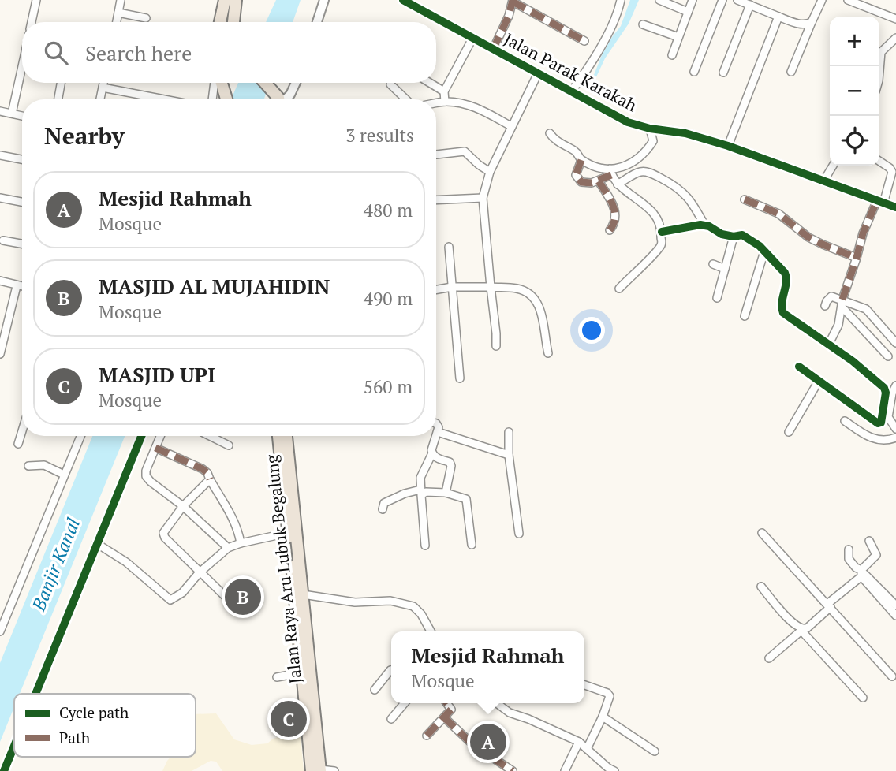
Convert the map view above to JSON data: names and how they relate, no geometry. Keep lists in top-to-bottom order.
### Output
{
  "streets": {
    "main road": ["Jalan Raya Aru Lubuk Begalung"],
    "street": ["Jalan Parak Karakah"]
  },
  "water": ["Banjir Kanal"],
  "legend": ["Cycle path", "Path"],
  "page": {
    "map_buttons": ["+", "−"],
    "search": "Search here",
    "heading": ["Nearby", "3 results"],
    "list": [
      {
        "mark": "A",
        "name": "Mesjid Rahmah",
        "note": "Mosque",
        "value": "480 m"
      },
      {
        "mark": "B",
        "name": "MASJID AL MUJAHIDIN",
        "note": "Mosque",
        "value": "490 m"
      },
      {
        "mark": "C",
        "name": "MASJID UPI",
        "note": "Mosque",
        "value": "560 m"
      }
    ],
    "pins": ["B", "C", "A"],
    "popup": ["Mesjid Rahmah", "Mosque"]
  }
}
